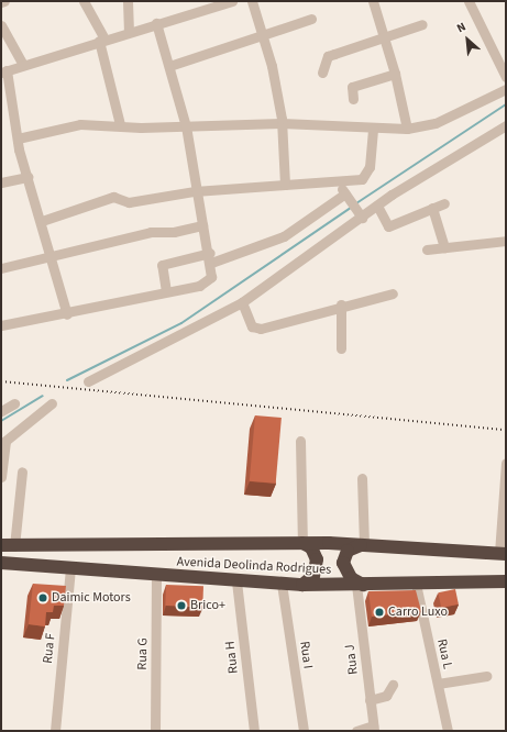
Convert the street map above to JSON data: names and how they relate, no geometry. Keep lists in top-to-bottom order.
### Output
{
  "streets": {
    "highway": ["Avenida Deolinda Rodrigues"],
    "street": [
      "Rua F",
      "Rua G",
      "Rua L",
      "Rua I",
      "Rua H",
      "Rua J"
    ]
  },
  "crossings": [
    ["Avenida Deolinda Rodrigues", "Rua F"],
    ["Avenida Deolinda Rodrigues", "Rua G"],
    ["Avenida Deolinda Rodrigues", "Rua L"],
    ["Avenida Deolinda Rodrigues", "Rua I"],
    ["Avenida Deolinda Rodrigues", "Rua H"],
    ["Avenida Deolinda Rodrigues", "Rua J"]
  ],
  "places": ["Daimic Motors", "Brico+", "Carro Luxo"],
  "north": "top left"
}
